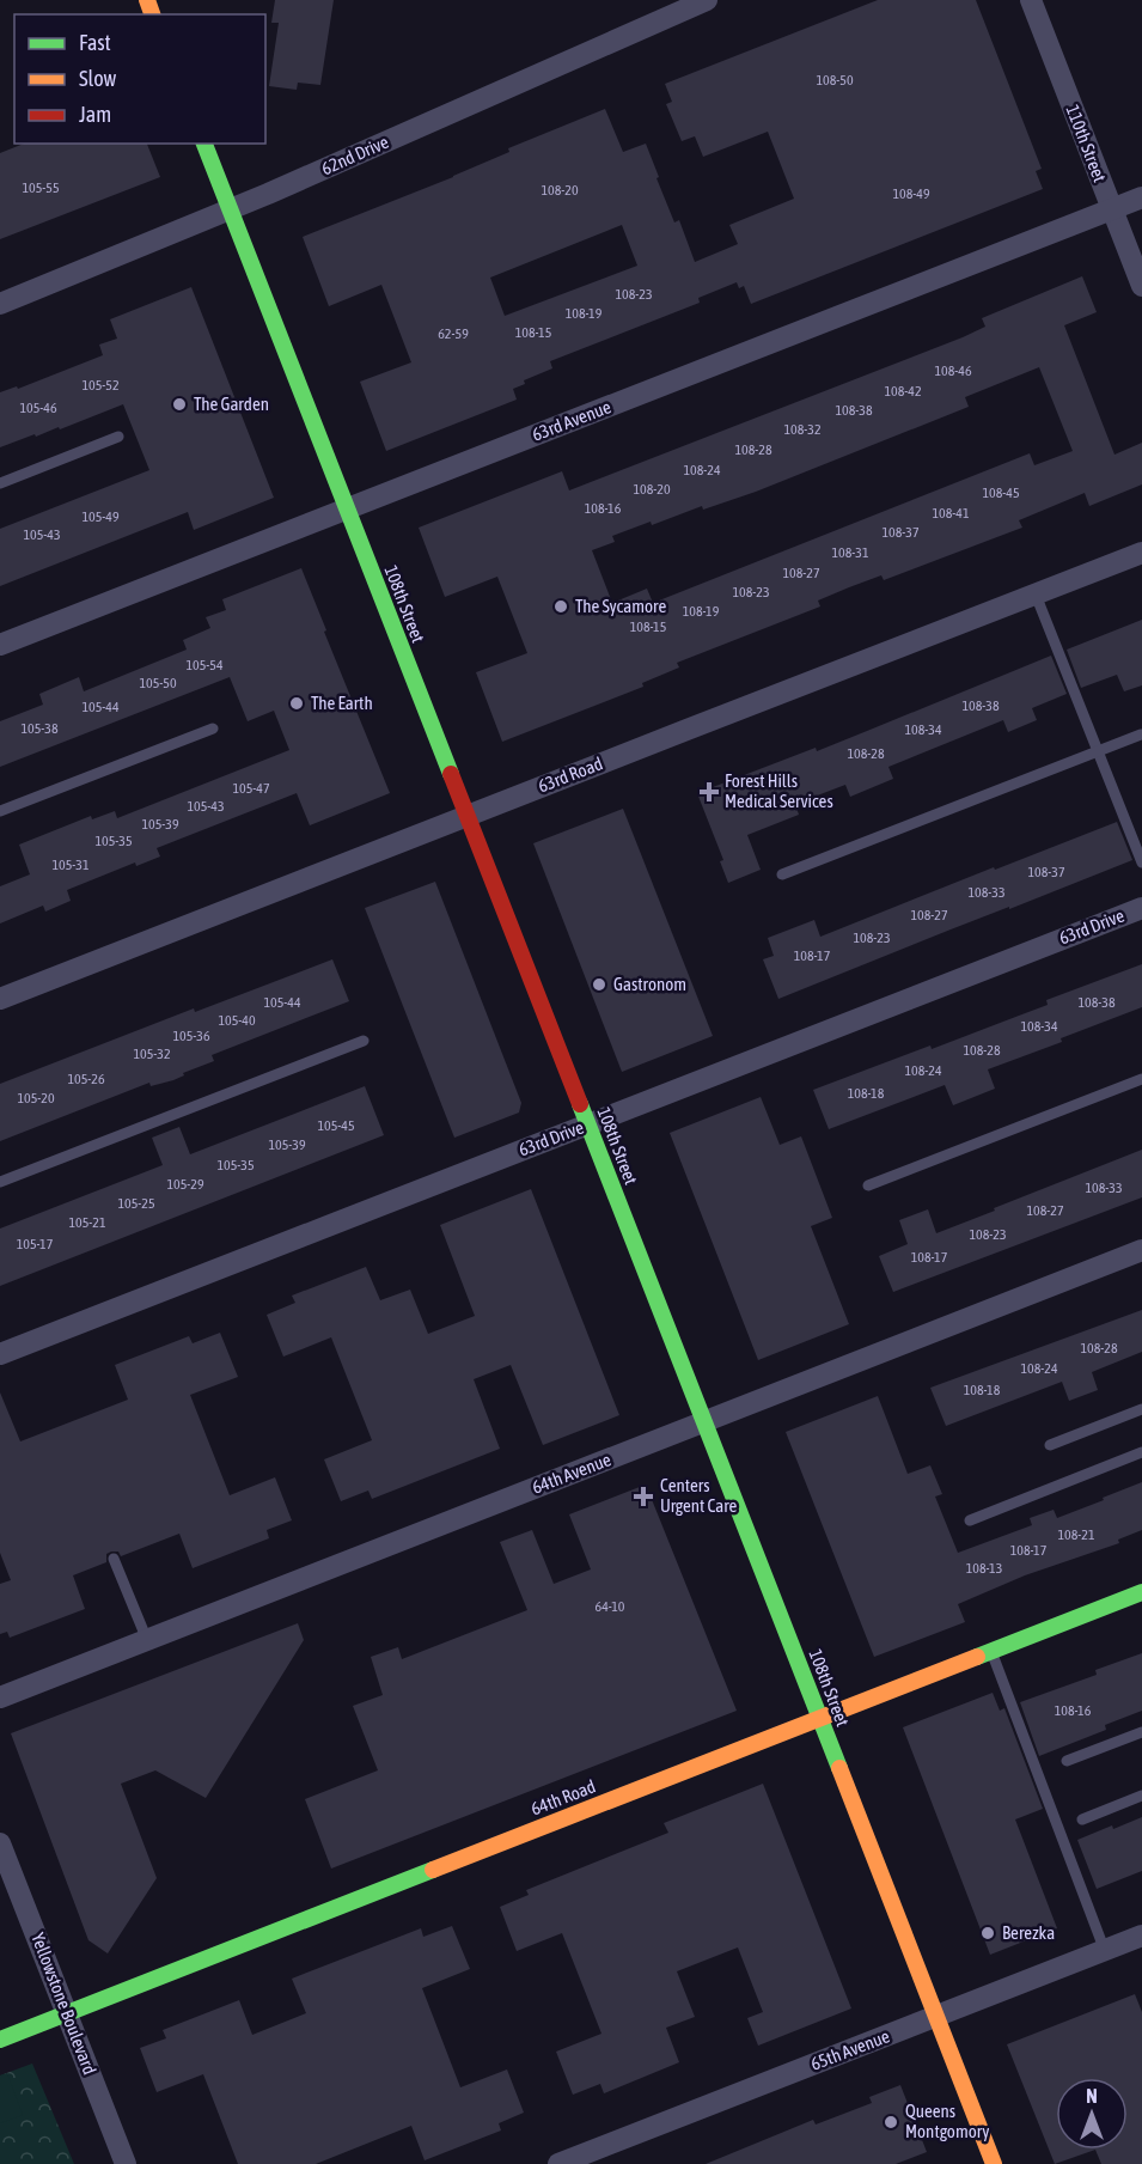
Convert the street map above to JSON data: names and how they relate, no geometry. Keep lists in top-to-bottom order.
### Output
{
  "streets": {
    "main road": ["108th Street", "64th Road"],
    "street": [
      "110th Street",
      "62nd Drive",
      "63rd Avenue",
      "63rd Road",
      "63rd Drive",
      "64th Avenue",
      "Yellowstone Boulevard",
      "65th Avenue"
    ]
  },
  "crossings": [
    ["110th Street", "63rd Avenue"],
    ["62nd Drive", "108th Street"],
    ["63rd Avenue", "108th Street"],
    ["108th Street", "63rd Road"],
    ["108th Street", "63rd Drive"],
    ["108th Street", "64th Avenue"],
    ["108th Street", "64th Road"],
    ["108th Street", "65th Avenue"],
    ["64th Road", "Yellowstone Boulevard"]
  ],
  "places": {
    "other": [
      "The Garden",
      "The Sycamore",
      "The Earth",
      "Gastronom",
      "Berezka",
      "Queens Montgomory"
    ],
    "health": ["Forest Hills Medical Services", "Centers Urgent Care"]
  },
  "house_numbers": [
    "108-50",
    "105-55",
    "108-20",
    "108-49",
    "108-23",
    "108-19",
    "108-15",
    "62-59",
    "108-46",
    "105-52",
    "108-42",
    "105-46",
    "108-38",
    "108-32",
    "108-28",
    "108-24",
    "108-20",
    "108-45",
    "108-16",
    "108-41",
    "105-49",
    "108-37",
    "105-43",
    "108-31",
    "108-27",
    "108-23",
    "108-19",
    "108-15",
    "105-54",
    "105-50",
    "108-38",
    "105-44",
    "105-38",
    "108-34",
    "108-28",
    "105-47",
    "105-43",
    "105-39",
    "105-35",
    "105-31",
    "108-37",
    "108-33",
    "108-27",
    "108-23",
    "108-17",
    "105-44",
    "108-38",
    "105-40",
    "108-34",
    "105-36",
    "108-28",
    "105-32",
    "108-24",
    "105-26",
    "108-18",
    "105-20",
    "105-45",
    "105-39",
    "105-35",
    "105-29",
    "108-33",
    "105-25",
    "108-27",
    "105-21",
    "108-23",
    "105-17",
    "108-17",
    "108-28",
    "108-24",
    "108-18",
    "108-21",
    "108-17",
    "108-13",
    "64-10",
    "108-16"
  ],
  "legend": ["Fast", "Slow", "Jam"],
  "north": "top"
}
